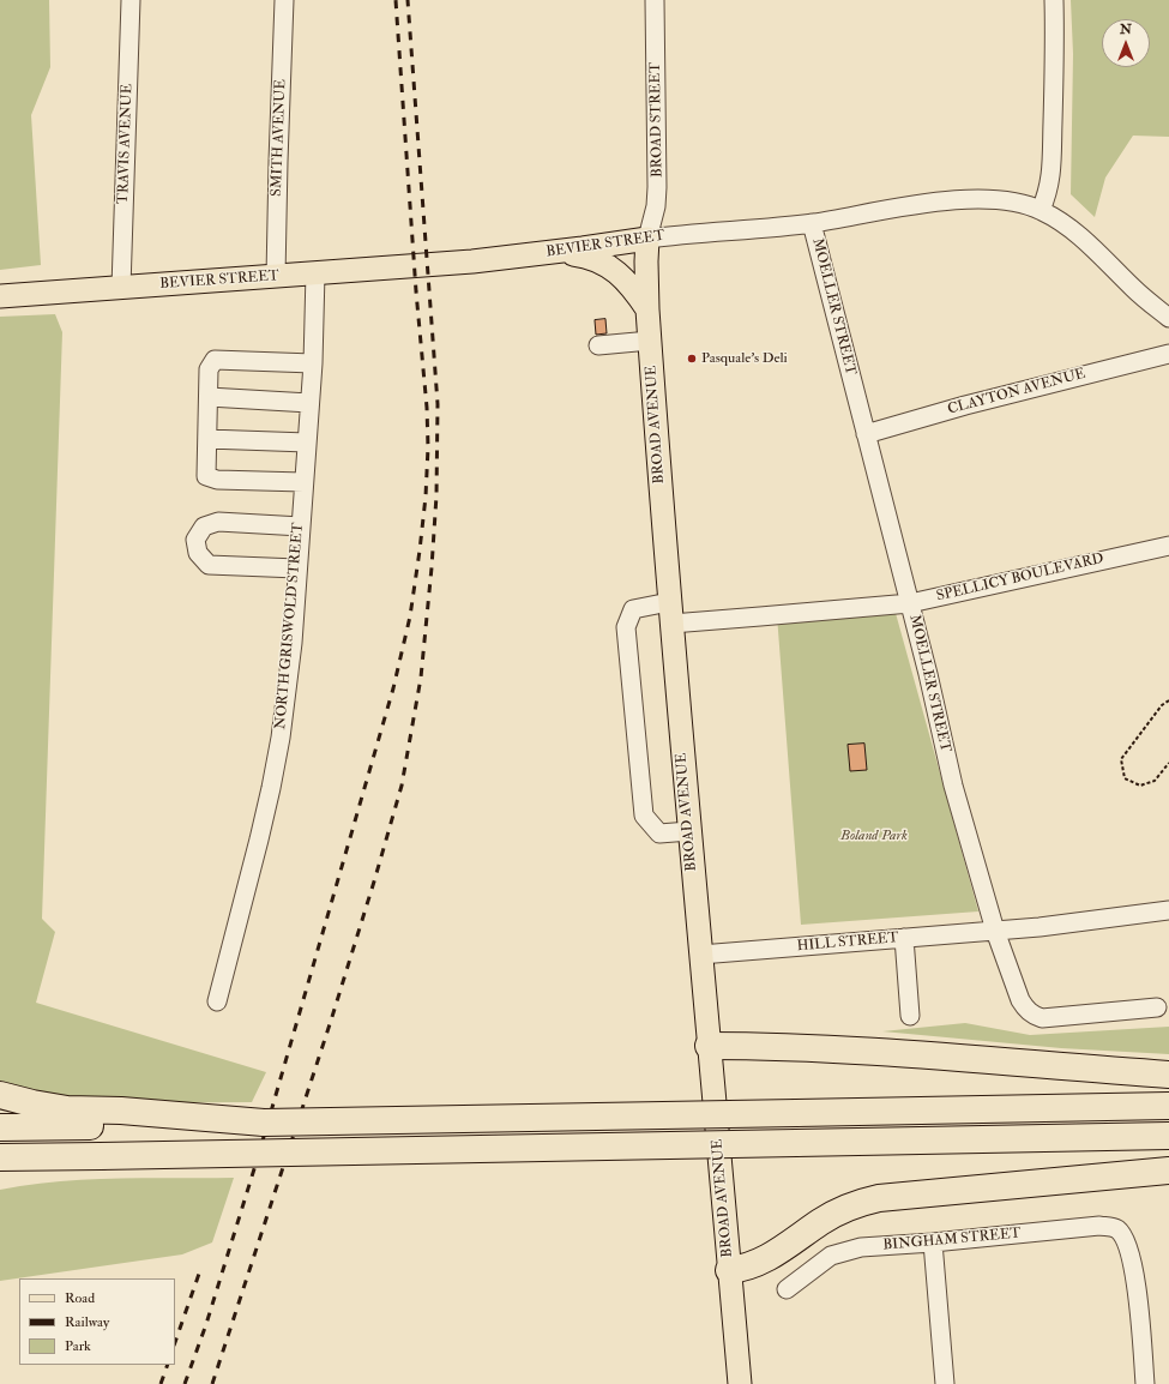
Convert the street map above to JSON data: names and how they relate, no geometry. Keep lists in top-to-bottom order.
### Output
{
  "streets": {
    "main road": ["BEVIER STREET", "BROAD AVENUE"],
    "street": [
      "BROAD STREET",
      "SMITH AVENUE",
      "TRAVIS AVENUE",
      "MOELLER STREET",
      "CLAYTON AVENUE",
      "SPELLICY BOULEVARD",
      "NORTH GRISWOLD STREET",
      "HILL STREET",
      "BINGHAM STREET"
    ]
  },
  "crossings": [
    ["BROAD STREET", "BEVIER STREET"],
    ["BROAD STREET", "BROAD AVENUE"],
    ["SMITH AVENUE", "BEVIER STREET"],
    ["TRAVIS AVENUE", "BEVIER STREET"],
    ["BEVIER STREET", "MOELLER STREET"],
    ["BEVIER STREET", "BROAD AVENUE"],
    ["BEVIER STREET", "NORTH GRISWOLD STREET"],
    ["MOELLER STREET", "CLAYTON AVENUE"],
    ["MOELLER STREET", "SPELLICY BOULEVARD"],
    ["MOELLER STREET", "HILL STREET"],
    ["BROAD AVENUE", "SPELLICY BOULEVARD"],
    ["BROAD AVENUE", "HILL STREET"]
  ],
  "parks": ["Boland Park"],
  "places": ["Pasquale's Deli"],
  "legend": ["Road", "Railway", "Park"],
  "north": "top"
}
